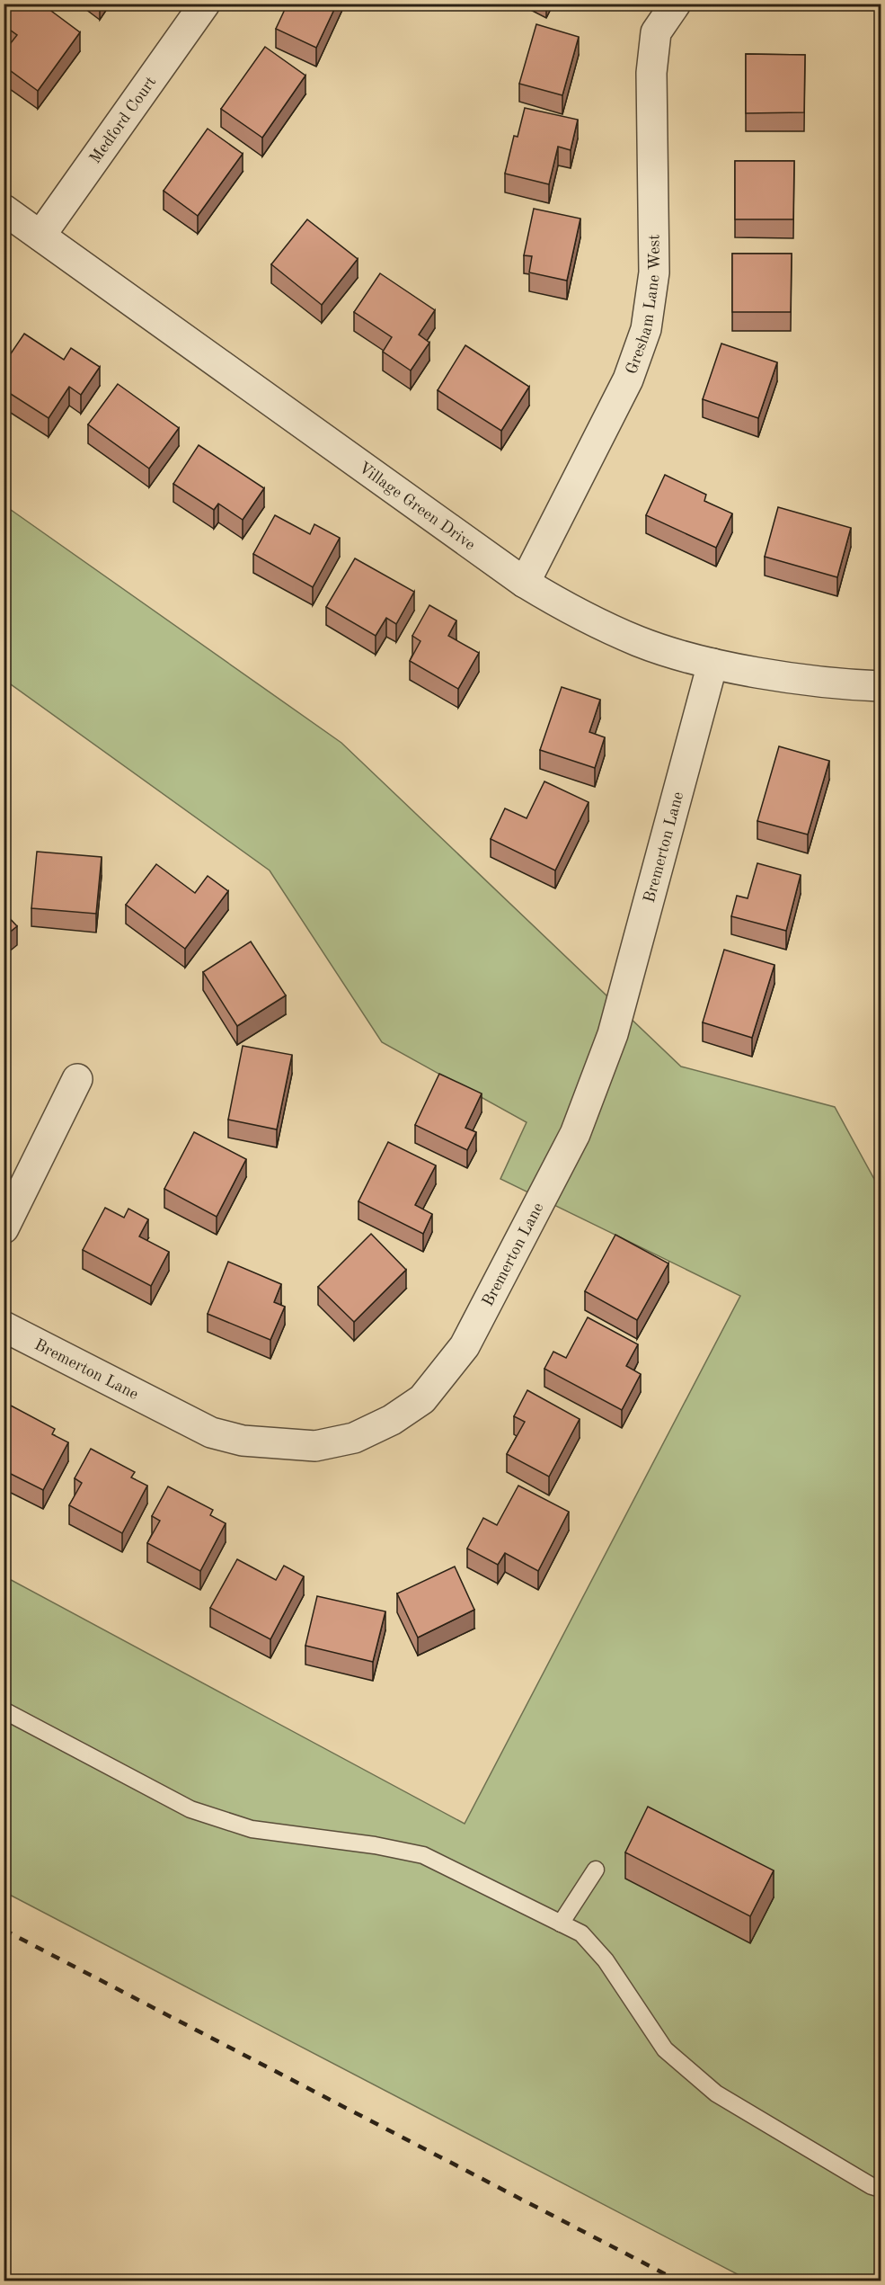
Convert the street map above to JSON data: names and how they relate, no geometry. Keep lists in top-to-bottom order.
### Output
{
  "streets": {
    "street": [
      "Medford Court",
      "Gresham Lane West",
      "Village Green Drive",
      "Bremerton Lane"
    ]
  },
  "crossings": [
    ["Medford Court", "Village Green Drive"],
    ["Gresham Lane West", "Village Green Drive"],
    ["Village Green Drive", "Bremerton Lane"]
  ]
}
